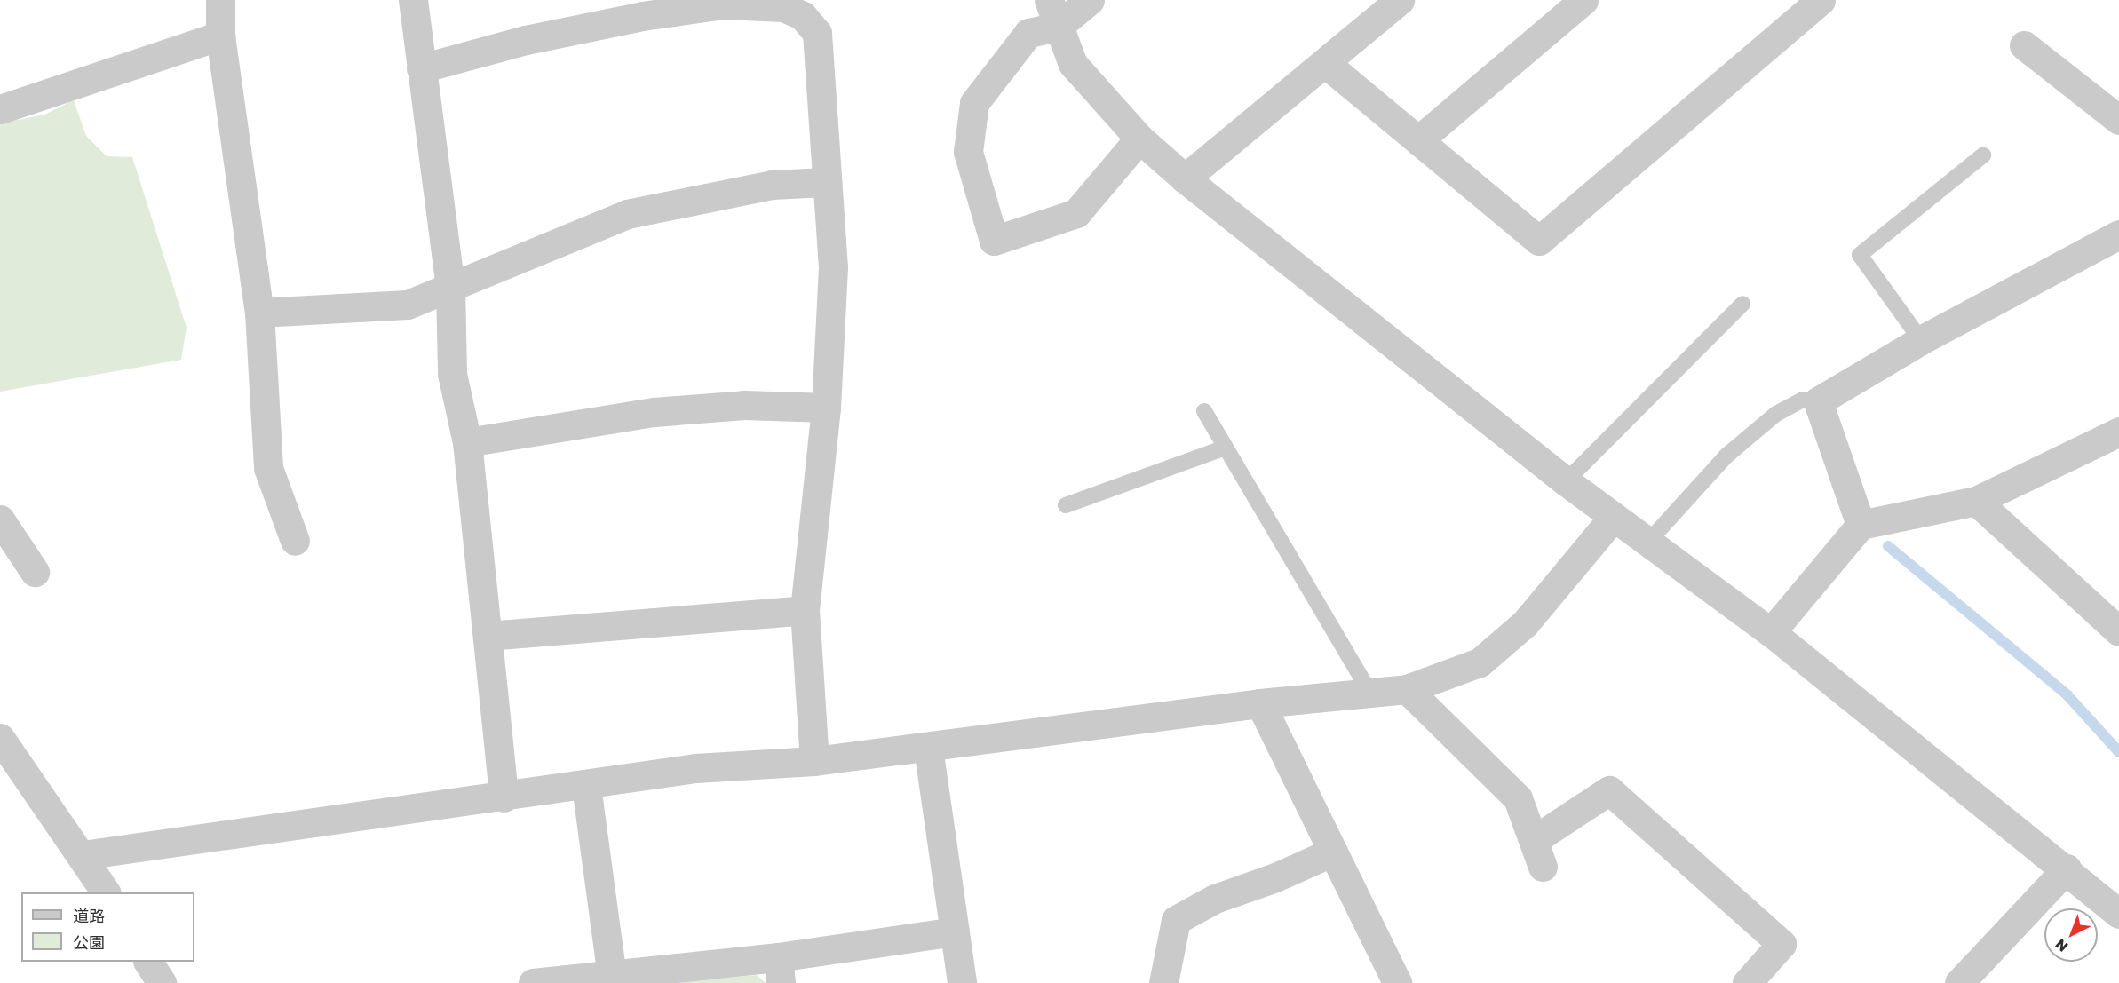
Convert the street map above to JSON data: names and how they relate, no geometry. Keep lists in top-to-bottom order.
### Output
{
  "legend": ["道路", "公園"],
  "north": "bottom left"
}
